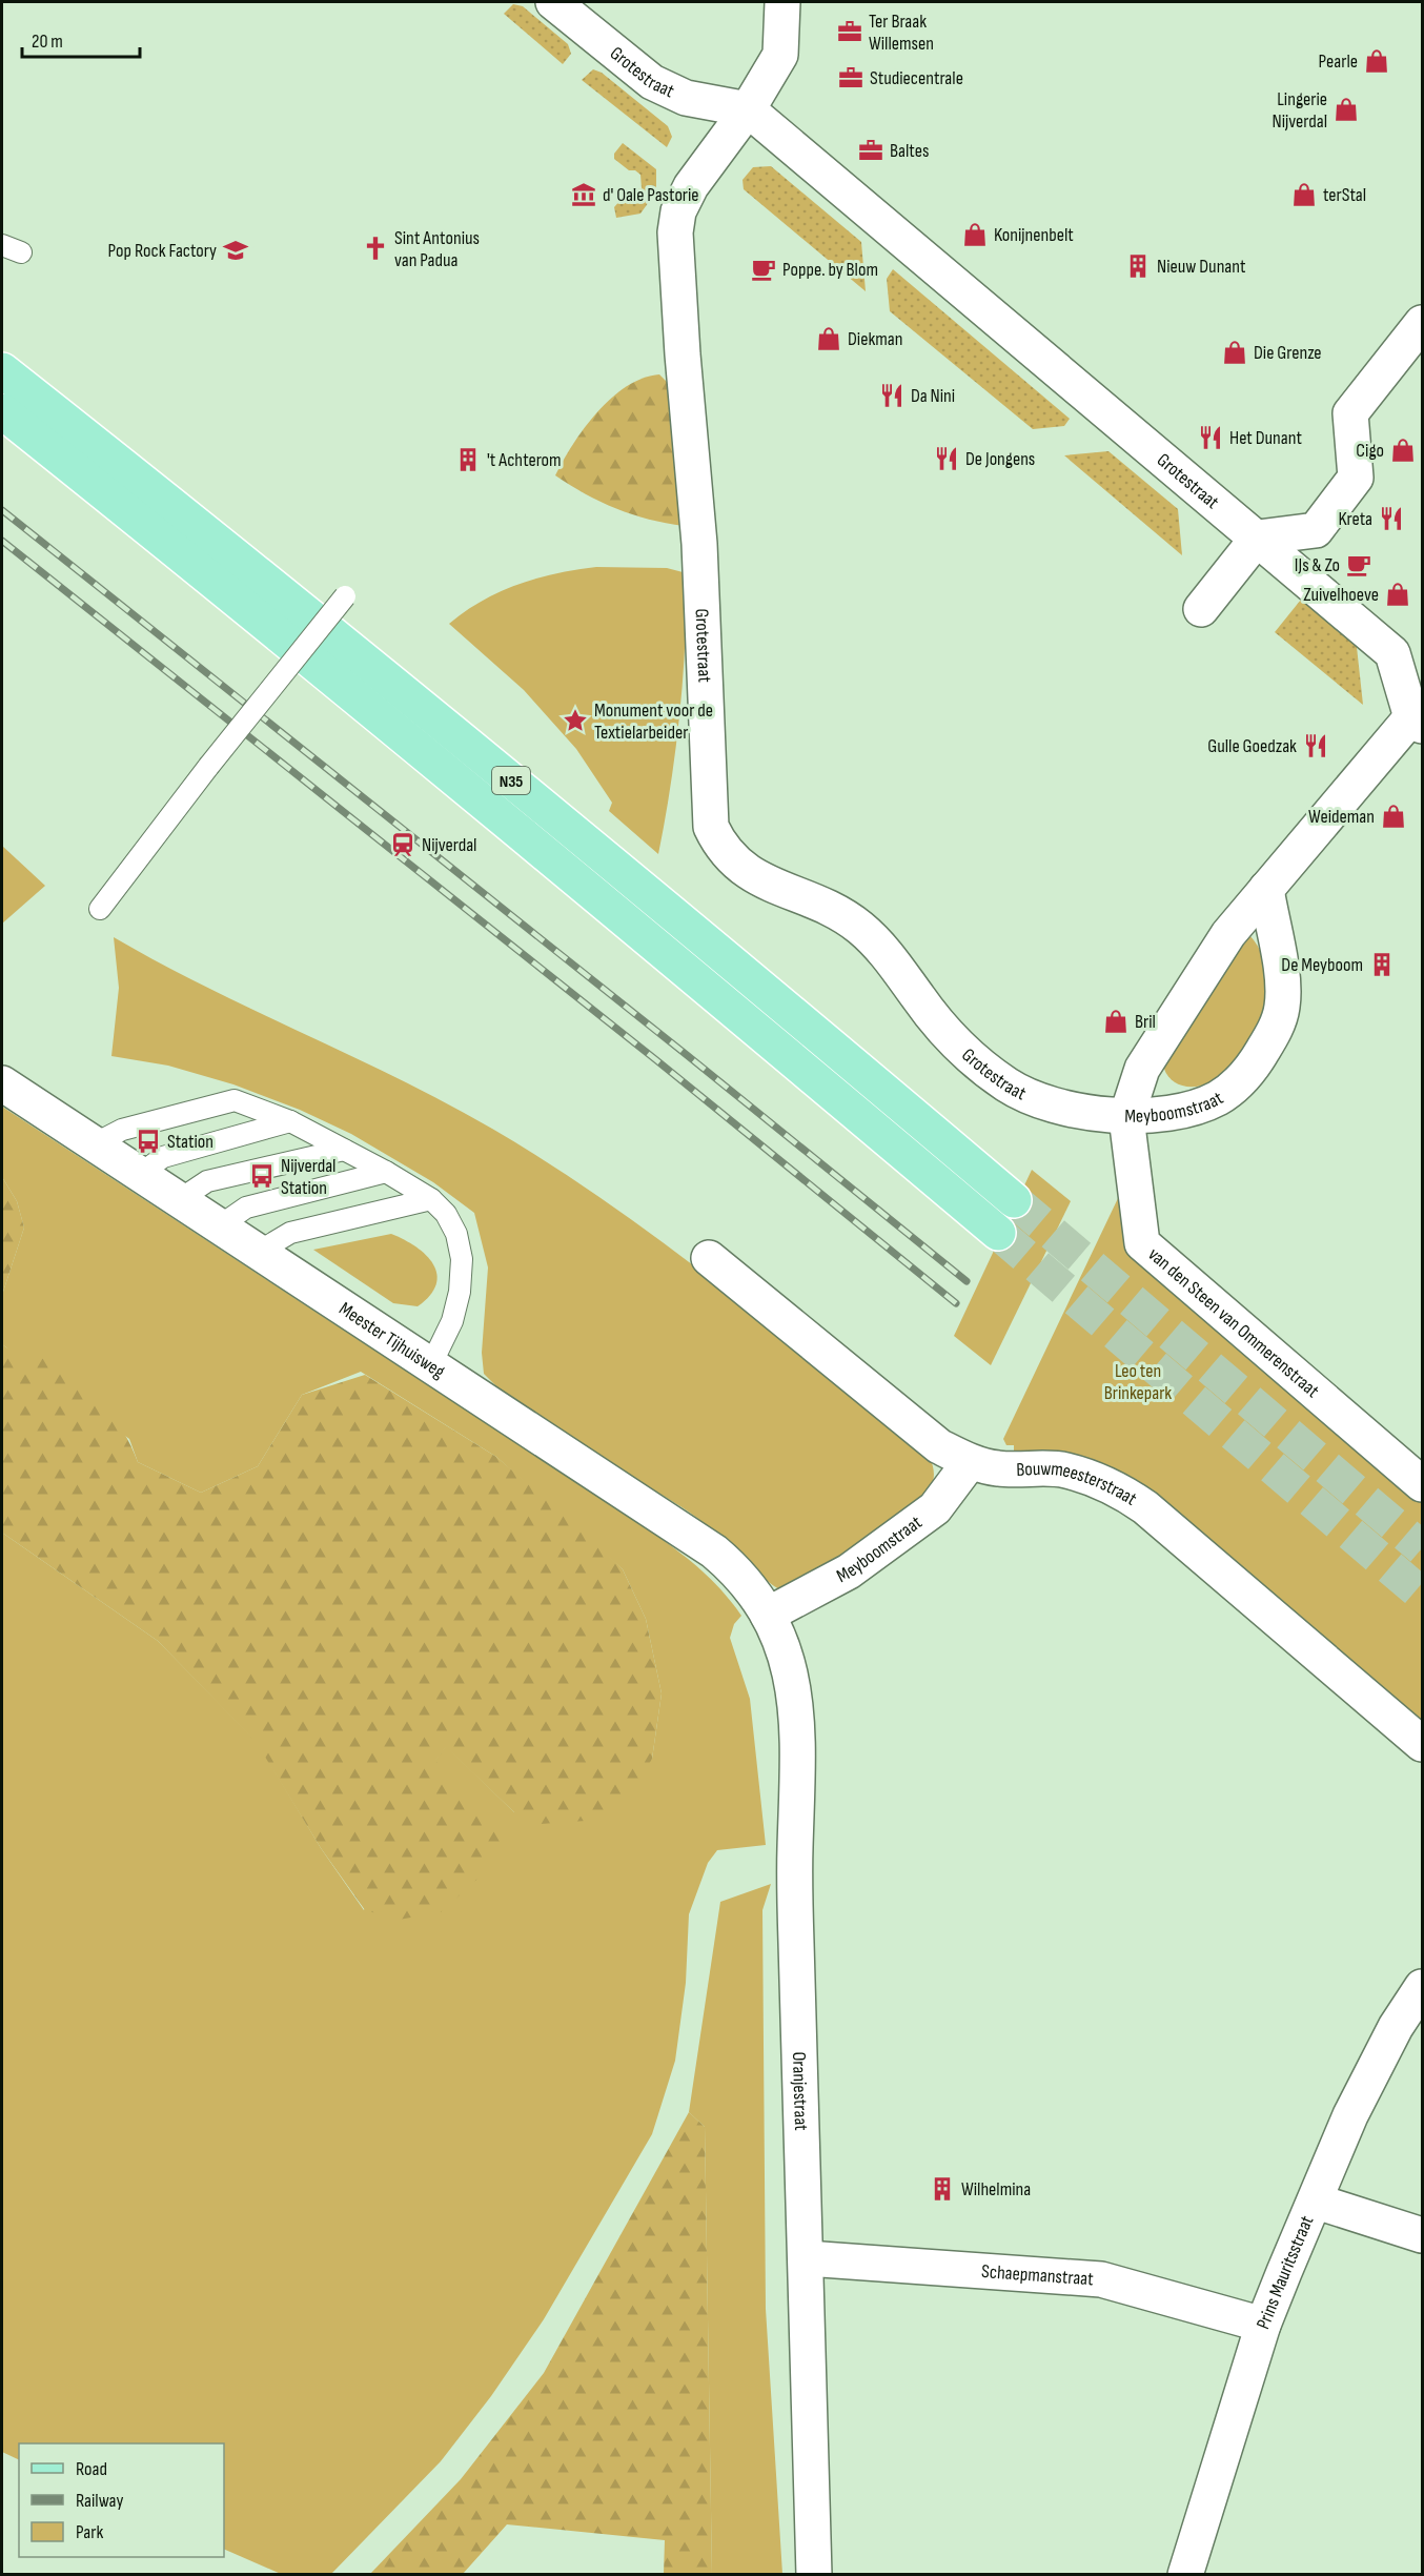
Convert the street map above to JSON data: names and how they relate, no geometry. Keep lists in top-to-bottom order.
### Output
{
  "streets": {
    "main road": ["N35"],
    "street": [
      "Grotestraat",
      "Meyboomstraat",
      "van den Steen van Ommerenstraat",
      "Meester Tijhuisweg",
      "Bouwmeesterstraat",
      "Oranjestraat",
      "Prins Mauritsstraat",
      "Schaepmanstraat"
    ]
  },
  "crossings": [
    ["Grotestraat", "Meyboomstraat"],
    ["Grotestraat", "van den Steen van Ommerenstraat"],
    ["Meyboomstraat", "van den Steen van Ommerenstraat"],
    ["Meyboomstraat", "Meester Tijhuisweg"],
    ["Meyboomstraat", "Bouwmeesterstraat"],
    ["Meyboomstraat", "Oranjestraat"],
    ["Meester Tijhuisweg", "Oranjestraat"],
    ["Oranjestraat", "Schaepmanstraat"],
    ["Prins Mauritsstraat", "Schaepmanstraat"]
  ],
  "parks": ["Leo ten Brinkepark"],
  "places": {
    "office": ["Ter Braak Willemsen", "Studiecentrale", "Baltes"],
    "shop": [
      "Pearle",
      "Lingerie Nijverdal",
      "terStal",
      "Konijnenbelt",
      "Diekman",
      "Die Grenze",
      "Cigo",
      "Zuivelhoeve",
      "Weideman",
      "Bril"
    ],
    "museum": ["d' Oale Pastorie"],
    "church": ["Sint Antonius van Padua"],
    "school or university": ["Pop Rock Factory"],
    "building": [
      "Nieuw Dunant",
      "'t Achterom",
      "De Meyboom",
      "Wilhelmina"
    ],
    "cafe": ["Poppe. by Blom", "IJs & Zo"],
    "restaurant": [
      "Da Nini",
      "Het Dunant",
      "De Jongens",
      "Kreta",
      "Gulle Goedzak"
    ],
    "place": ["Monument voor de Textielarbeider"],
    "station": ["Nijverdal"],
    "bus stop": ["Station", "Nijverdal Station"]
  },
  "legend": ["Road", "Railway", "Park"],
  "scale_bar": "20 m"
}
